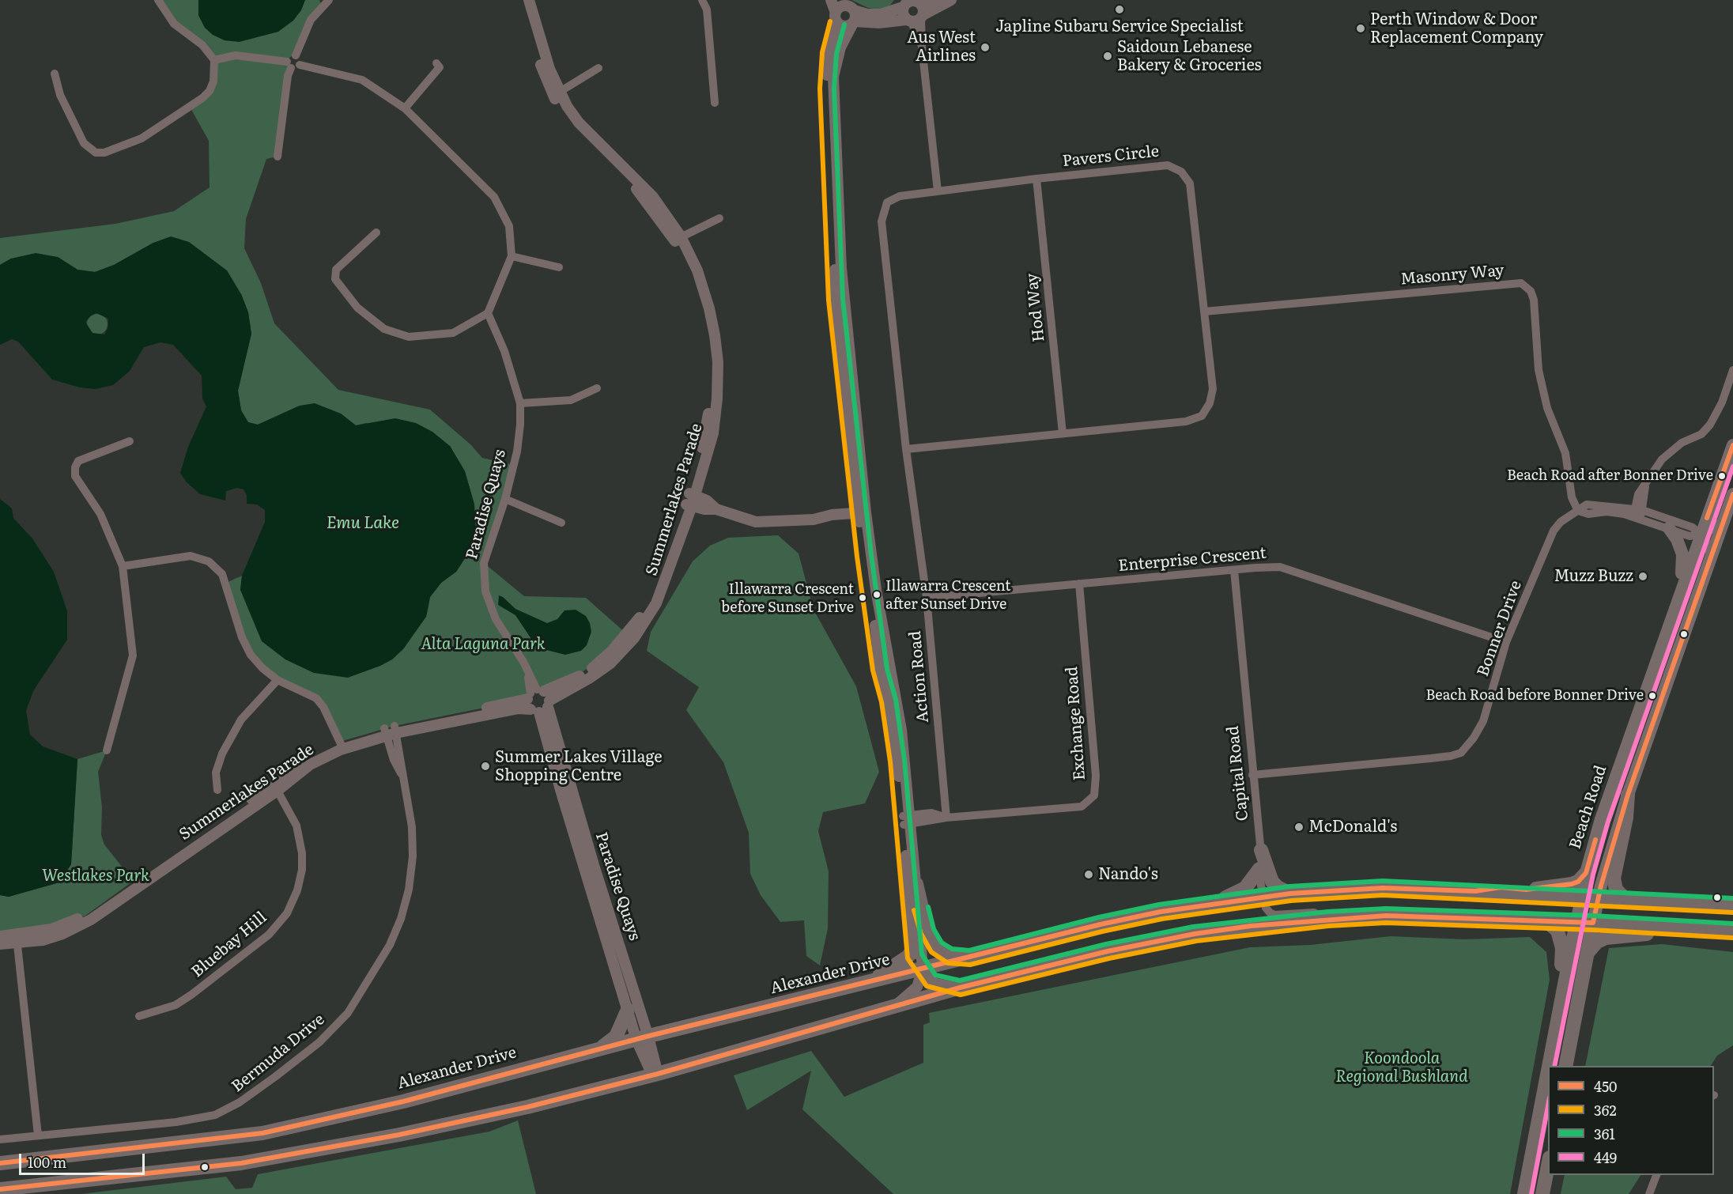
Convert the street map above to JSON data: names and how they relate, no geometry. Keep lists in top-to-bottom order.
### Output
{
  "streets": {
    "main road": ["Beach Road", "Alexander Drive"],
    "street": [
      "Pavers Circle",
      "Masonry Way",
      "Hod Way",
      "Summerlakes Parade",
      "Paradise Quays",
      "Enterprise Crescent",
      "Bonner Drive",
      "Action Road",
      "Exchange Road",
      "Capital Road",
      "Bluebay Hill",
      "Bermuda Drive"
    ]
  },
  "crossings": [
    ["Pavers Circle", "Masonry Way"],
    ["Pavers Circle", "Hod Way"],
    ["Pavers Circle", "Action Road"],
    ["Masonry Way", "Bonner Drive"],
    ["Summerlakes Parade", "Paradise Quays"],
    ["Summerlakes Parade", "Bluebay Hill"],
    ["Summerlakes Parade", "Bermuda Drive"],
    ["Paradise Quays", "Alexander Drive"],
    ["Enterprise Crescent", "Bonner Drive"],
    ["Enterprise Crescent", "Action Road"],
    ["Enterprise Crescent", "Exchange Road"],
    ["Enterprise Crescent", "Capital Road"],
    ["Bonner Drive", "Capital Road"],
    ["Bonner Drive", "Beach Road"],
    ["Action Road", "Exchange Road"],
    ["Capital Road", "Alexander Drive"],
    ["Beach Road", "Alexander Drive"]
  ],
  "water": ["Emu Lake"],
  "parks": ["Alta Laguna Park", "Westlakes Park", "Koondoola Regional Bushland"],
  "places": [
    "Japline Subaru Service Specialist",
    "Perth Window & Door Replacement Company",
    "Aus West Airlines",
    "Saidoun Lebanese Bakery & Groceries",
    "Beach Road after Bonner Drive",
    "Muzz Buzz",
    "Illawarra Crescent after Sunset Drive",
    "Illawarra Crescent before Sunset Drive",
    "Beach Road before Bonner Drive",
    "Summer Lakes Village Shopping Centre",
    "McDonald's",
    "Nando's"
  ],
  "lines": [
    "transit line 362",
    "transit line 361",
    "transit line 450",
    "transit line 449"
  ],
  "legend": [
    "450",
    "362",
    "361",
    "449"
  ],
  "scale_bar": "100 m"
}
